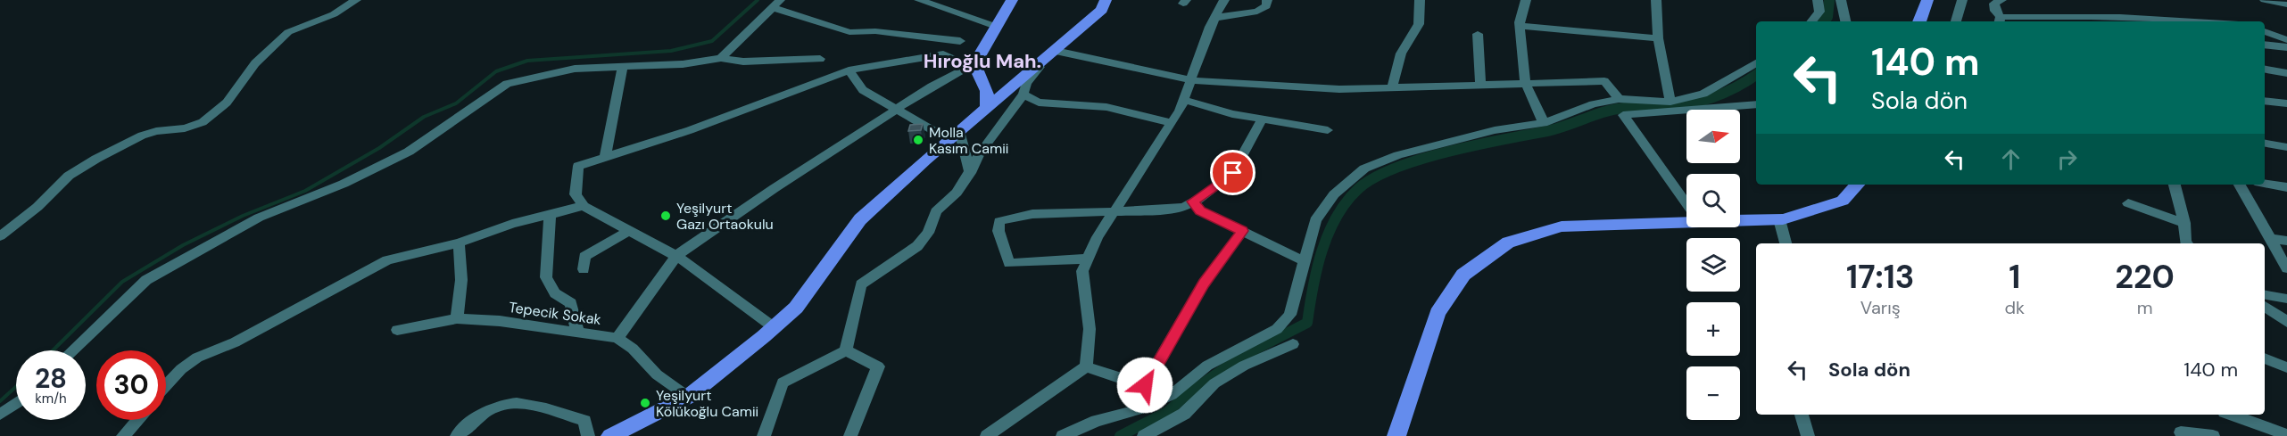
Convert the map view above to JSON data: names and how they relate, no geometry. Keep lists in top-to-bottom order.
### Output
{
  "streets": {
    "street": ["Tepecik Sokak"]
  },
  "districts": ["Hıroğlu Mah."],
  "places": ["Molla Kasım Camii", "Yeşilyurt Gazı Ortaokulu", "Yeşilyurt Kölükoğlu Camii"],
  "north": "right",
  "page": {
    "turn": ["140 m", "Sola dön"],
    "map_buttons": ["+", "−"],
    "eta": [
      "17:13",
      "Varış",
      "1",
      "dk",
      "220",
      "m"
    ],
    "list": [
      {
        "name": "Sola dön",
        "value": "140 m"
      }
    ],
    "speed": "28 km/h",
    "limit": "30"
  }
}
